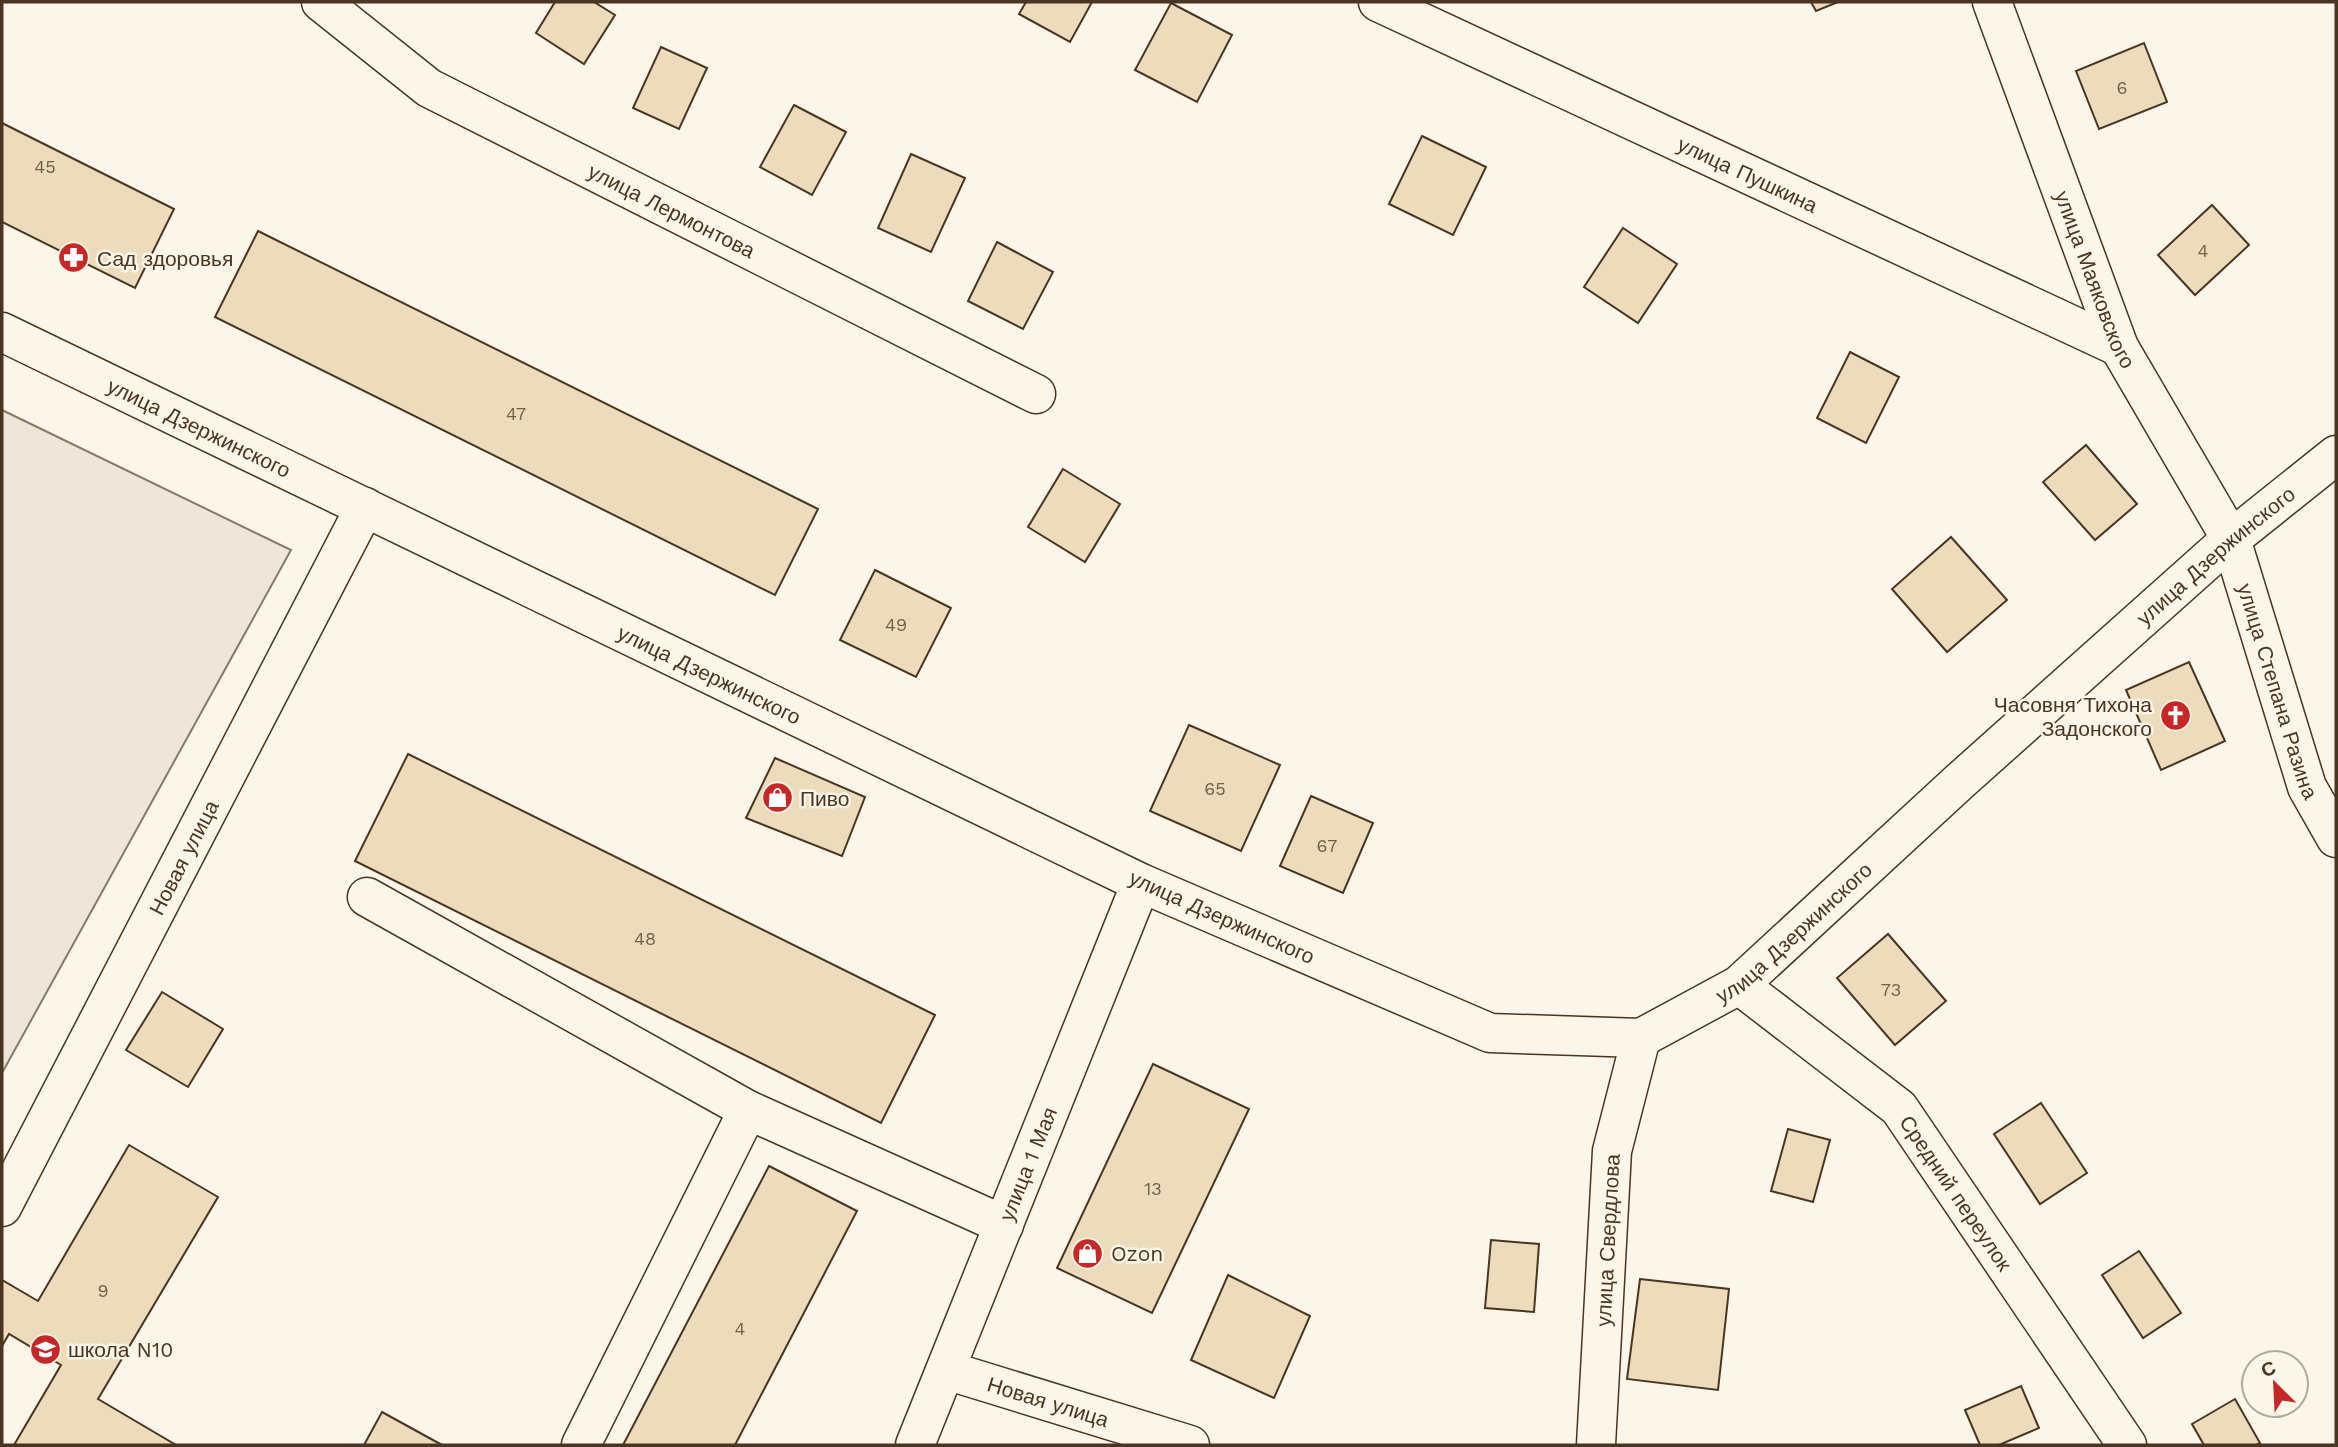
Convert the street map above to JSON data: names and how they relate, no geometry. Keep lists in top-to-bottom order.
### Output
{
  "streets": {
    "street": [
      "улица Пушкина",
      "улица Лермонтова",
      "улица Маяковского",
      "улица Дзержинского",
      "улица Степана Разина",
      "Новая улица",
      "улица 1 Мая",
      "Средний переулок",
      "улица Свердлова"
    ]
  },
  "crossings": [
    ["улица Пушкина", "улица Маяковского"],
    ["улица Маяковского", "улица Дзержинского"],
    ["улица Маяковского", "улица Степана Разина"],
    ["улица Дзержинского", "улица Степана Разина"],
    ["улица Дзержинского", "Новая улица"],
    ["улица Дзержинского", "улица 1 Мая"],
    ["улица Дзержинского", "Средний переулок"],
    ["улица Дзержинского", "улица Свердлова"],
    ["Новая улица", "улица 1 Мая"]
  ],
  "places": {
    "pharmacy": ["Сад здоровья"],
    "church": ["Часовня Тихона Задонского"],
    "shop": ["Пиво", "Ozon"],
    "school or university": ["школа N10"]
  },
  "house_numbers": [
    "6",
    "45",
    "4",
    "47",
    "49",
    "65",
    "67",
    "48",
    "73",
    "13",
    "9",
    "4"
  ],
  "north": "top left"
}
